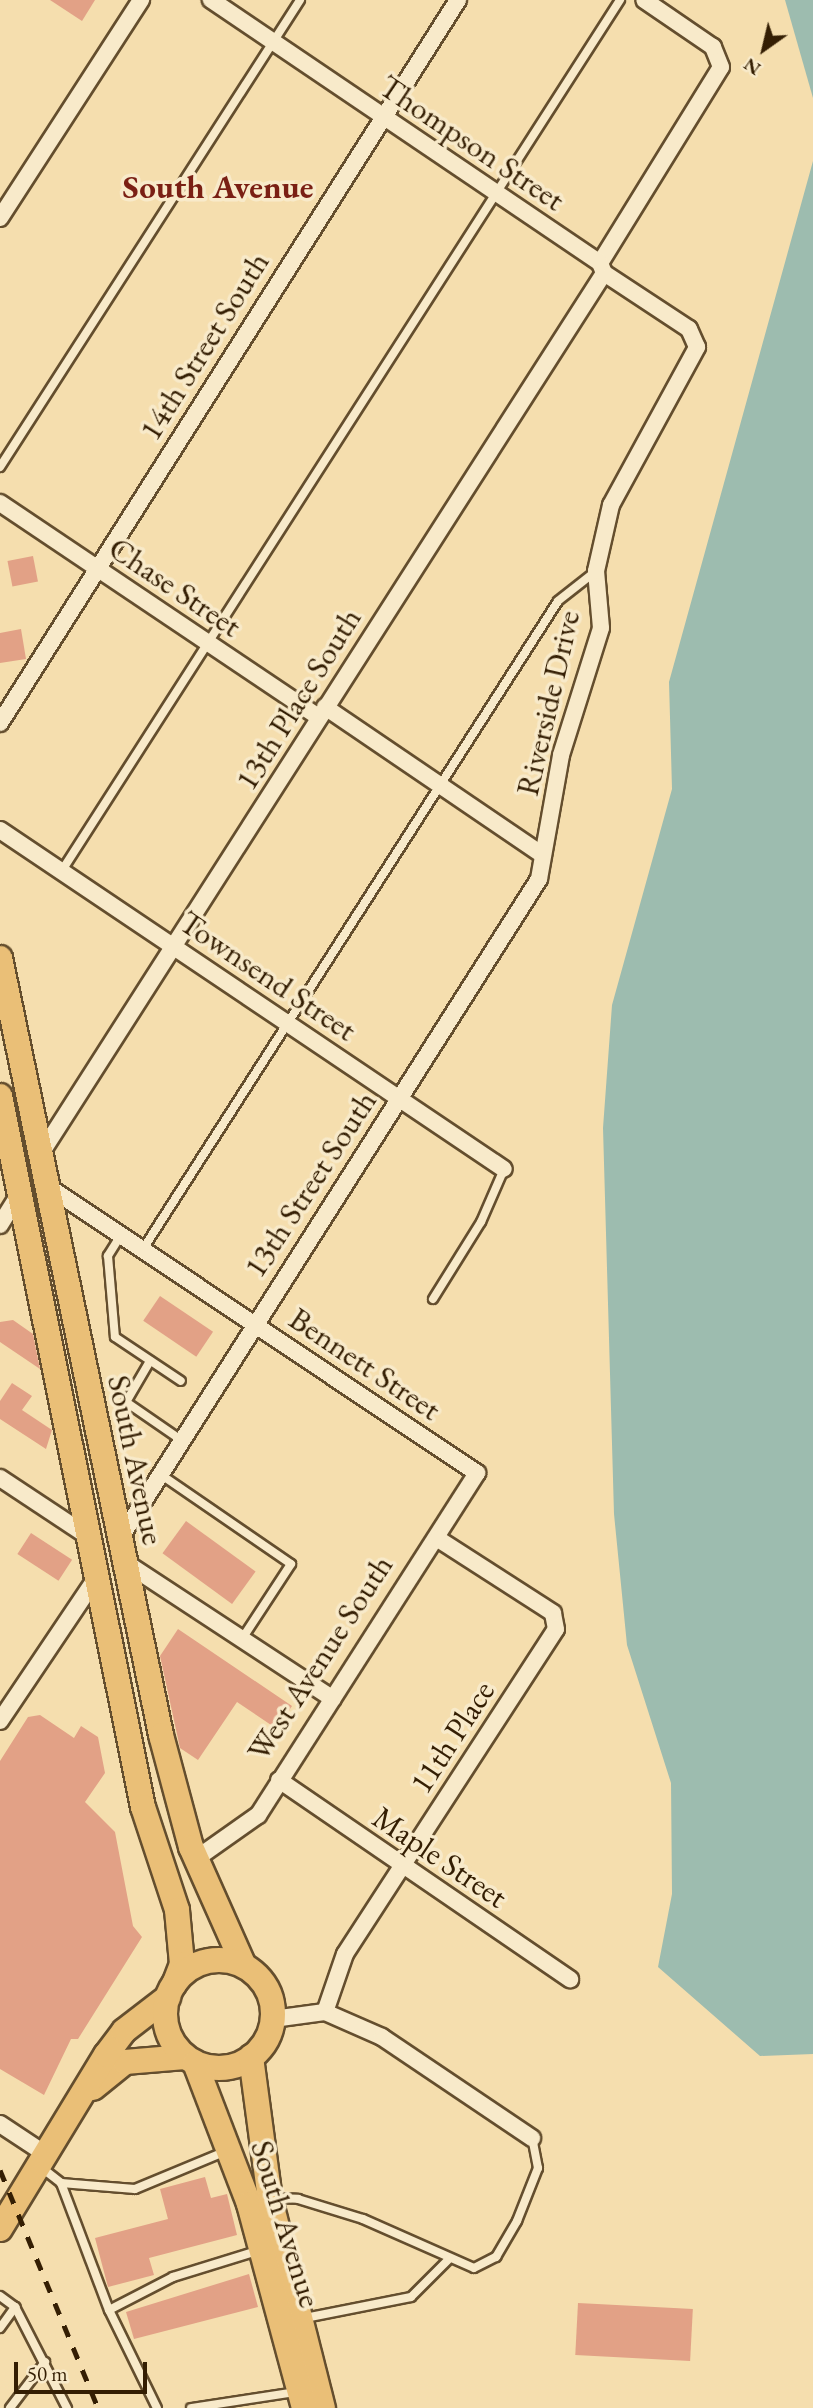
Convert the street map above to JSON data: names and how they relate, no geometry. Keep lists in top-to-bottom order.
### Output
{
  "streets": {
    "main road": ["South Avenue"],
    "street": [
      "Thompson Street",
      "14th Street South",
      "Chase Street",
      "13th Place South",
      "Riverside Drive",
      "Townsend Street",
      "13th Street South",
      "Bennett Street",
      "West Avenue South",
      "11th Place",
      "Maple Street"
    ]
  },
  "crossings": [
    ["Thompson Street", "14th Street South"],
    ["Thompson Street", "13th Place South"],
    ["Thompson Street", "Riverside Drive"],
    ["14th Street South", "Chase Street"],
    ["Chase Street", "13th Place South"],
    ["Chase Street", "Riverside Drive"],
    ["Chase Street", "13th Street South"],
    ["13th Place South", "Townsend Street"],
    ["13th Place South", "South Avenue"],
    ["Riverside Drive", "13th Street South"],
    ["Townsend Street", "13th Street South"],
    ["13th Street South", "Bennett Street"],
    ["13th Street South", "South Avenue"],
    ["Bennett Street", "South Avenue"],
    ["Bennett Street", "West Avenue South"],
    ["South Avenue", "West Avenue South"],
    ["West Avenue South", "11th Place"],
    ["West Avenue South", "Maple Street"],
    ["11th Place", "Maple Street"]
  ],
  "districts": ["South Avenue"],
  "scale_bar": "50 m",
  "north": "bottom left"
}
